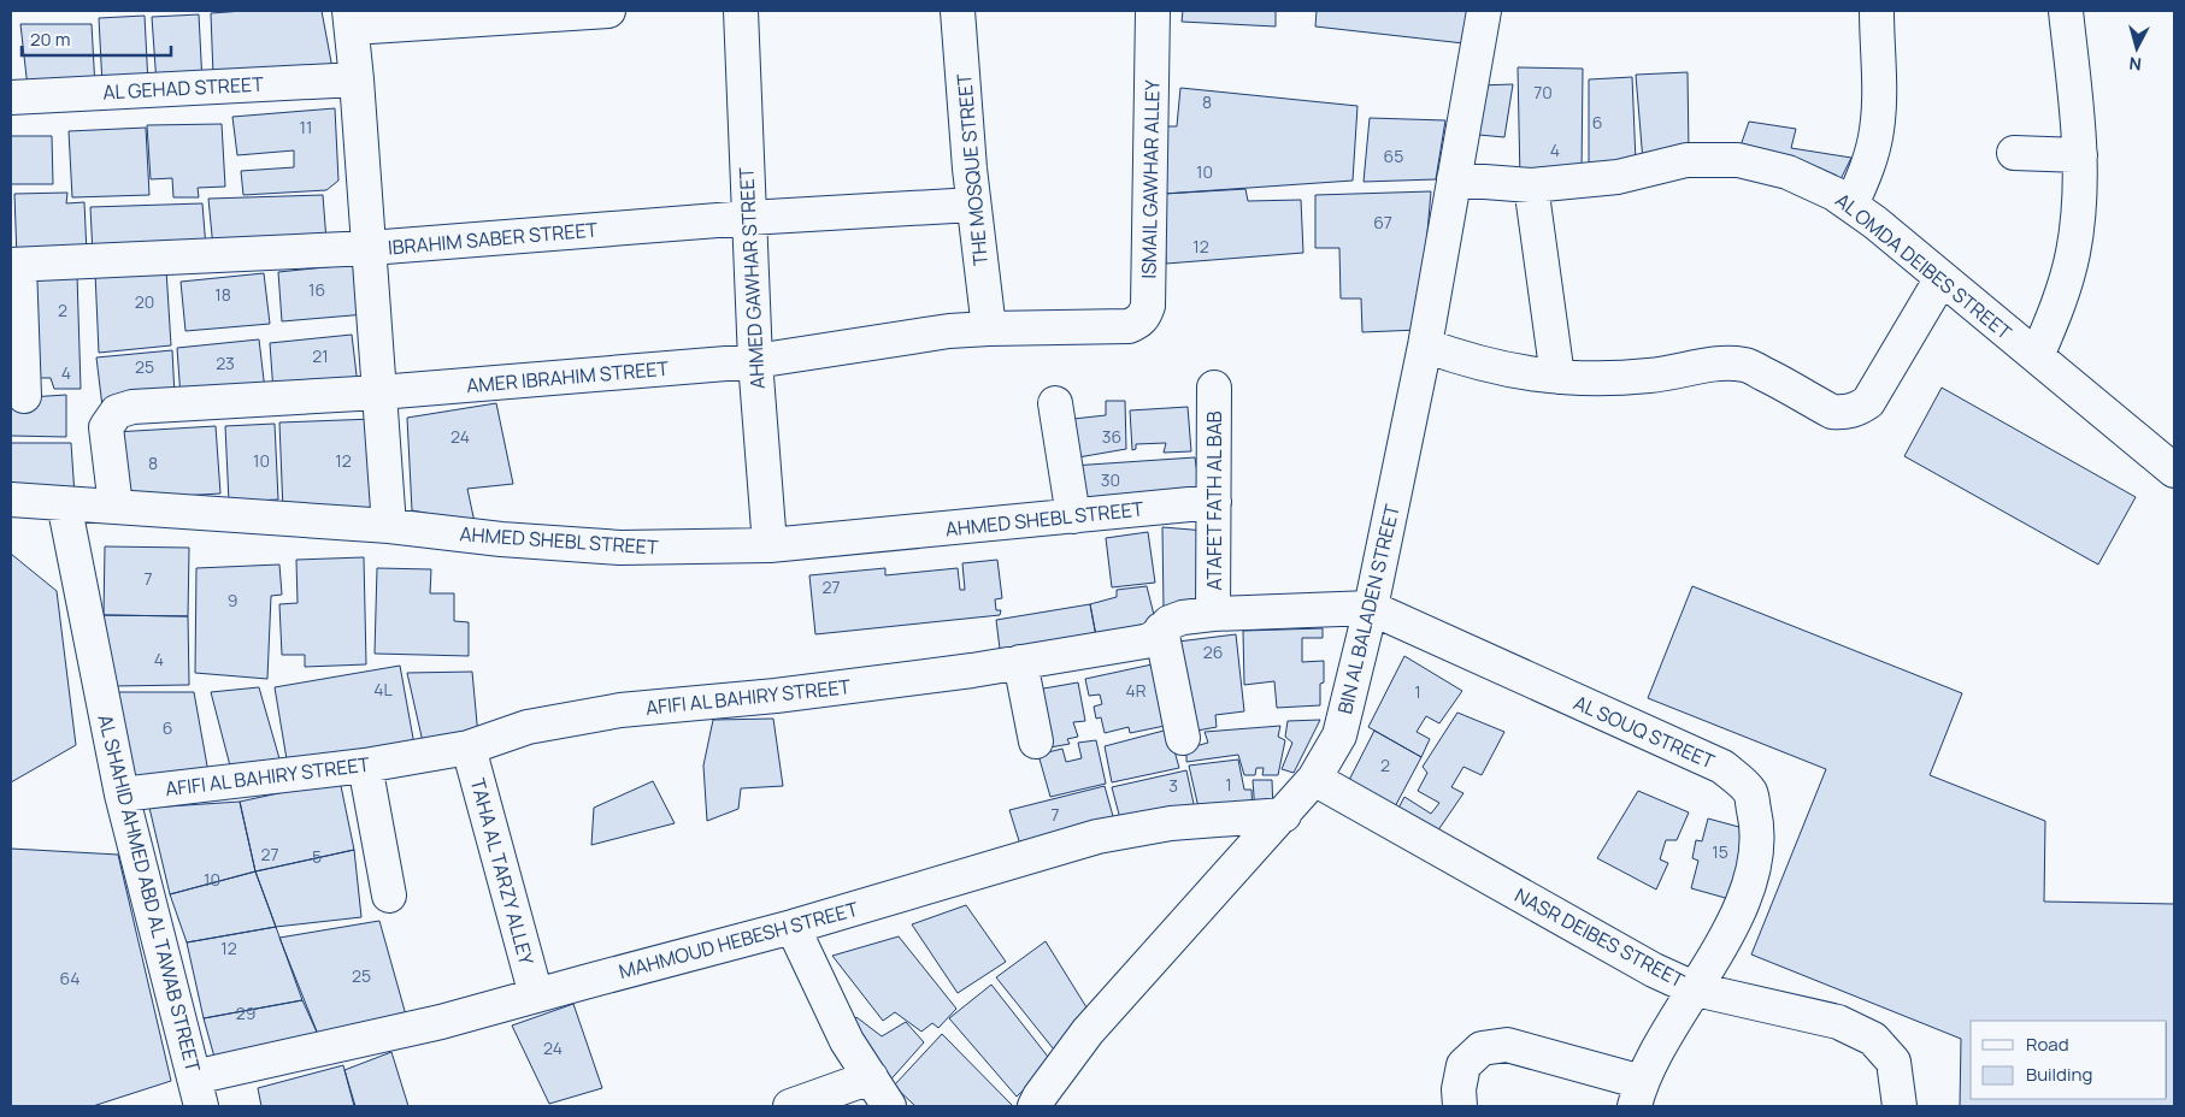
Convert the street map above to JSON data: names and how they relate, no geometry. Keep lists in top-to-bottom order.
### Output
{
  "streets": {
    "street": [
      "AL GEHAD STREET",
      "THE MOSQUE STREET",
      "ISMAIL GAWHAR ALLEY",
      "IBRAHIM SABER STREET",
      "AL OMDA DEIBES STREET",
      "AHMED GAWHAR STREET",
      "AMER IBRAHIM STREET",
      "ATAFET FATH AL BAB",
      "AHMED SHEBL STREET",
      "BIN AL BALADEN STREET",
      "AFIFI AL BAHIRY STREET",
      "AL SOUQ STREET",
      "TAHA AL TARZY ALLEY",
      "AL SHAHID AHMED ABD AL TAWAB STREET",
      "NASR DEIBES STREET",
      "MAHMOUD HEBESH STREET"
    ]
  },
  "crossings": [
    ["THE MOSQUE STREET", "IBRAHIM SABER STREET"],
    ["THE MOSQUE STREET", "AMER IBRAHIM STREET"],
    ["ISMAIL GAWHAR ALLEY", "AMER IBRAHIM STREET"],
    ["IBRAHIM SABER STREET", "AHMED GAWHAR STREET"],
    ["AL OMDA DEIBES STREET", "BIN AL BALADEN STREET"],
    ["AHMED GAWHAR STREET", "AMER IBRAHIM STREET"],
    ["AHMED GAWHAR STREET", "AHMED SHEBL STREET"],
    ["AMER IBRAHIM STREET", "AHMED SHEBL STREET"],
    ["ATAFET FATH AL BAB", "AHMED SHEBL STREET"],
    ["ATAFET FATH AL BAB", "AFIFI AL BAHIRY STREET"],
    ["AHMED SHEBL STREET", "AL SHAHID AHMED ABD AL TAWAB STREET"],
    ["BIN AL BALADEN STREET", "AFIFI AL BAHIRY STREET"],
    ["BIN AL BALADEN STREET", "AL SOUQ STREET"],
    ["BIN AL BALADEN STREET", "NASR DEIBES STREET"],
    ["BIN AL BALADEN STREET", "MAHMOUD HEBESH STREET"],
    ["AFIFI AL BAHIRY STREET", "AL SOUQ STREET"],
    ["AFIFI AL BAHIRY STREET", "TAHA AL TARZY ALLEY"],
    ["AFIFI AL BAHIRY STREET", "AL SHAHID AHMED ABD AL TAWAB STREET"],
    ["AL SOUQ STREET", "NASR DEIBES STREET"],
    ["TAHA AL TARZY ALLEY", "MAHMOUD HEBESH STREET"],
    ["AL SHAHID AHMED ABD AL TAWAB STREET", "MAHMOUD HEBESH STREET"]
  ],
  "house_numbers": [
    "70",
    "8",
    "6",
    "11",
    "4",
    "65",
    "10",
    "67",
    "12",
    "16",
    "18",
    "20",
    "2",
    "21",
    "23",
    "25",
    "4",
    "24",
    "36",
    "10",
    "12",
    "8",
    "30",
    "7",
    "27",
    "9",
    "26",
    "4",
    "4L",
    "4R",
    "1",
    "6",
    "2",
    "1",
    "3",
    "7",
    "15",
    "27",
    "5",
    "10",
    "12",
    "25",
    "64",
    "29",
    "24"
  ],
  "legend": ["Road", "Building"],
  "scale_bar": "20 m",
  "north": "bottom"
}
